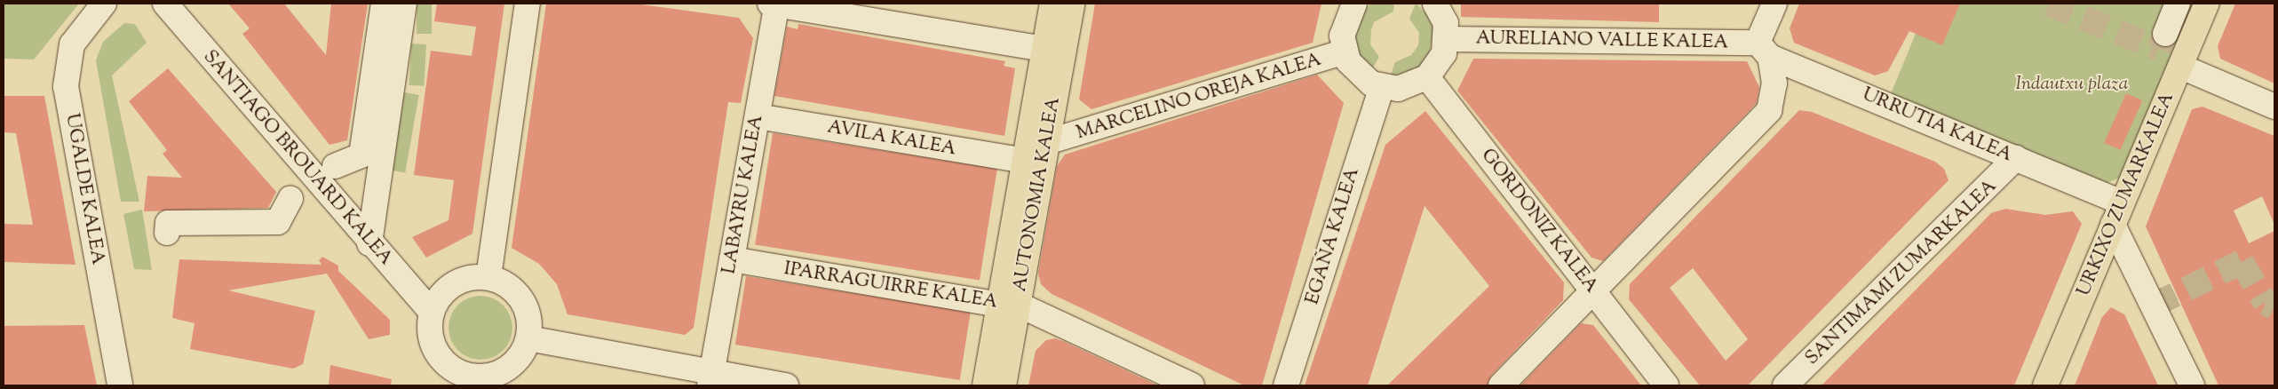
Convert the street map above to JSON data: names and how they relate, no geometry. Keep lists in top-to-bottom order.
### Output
{
  "streets": {
    "main road": ["AUTONOMIA KALEA", "URKIXO ZUMARKALEA"],
    "street": [
      "AURELIANO VALLE KALEA",
      "MARCELINO OREJA KALEA",
      "URRUTIA KALEA",
      "AVILA KALEA",
      "SANTIAGO BROUARD KALEA",
      "UGALDE KALEA",
      "LABAYRU KALEA",
      "GORDONIZ KALEA",
      "EGAÑA KALEA",
      "SANTIMAMI ZUMARKALEA",
      "IPARRAGUIRRE KALEA"
    ]
  },
  "crossings": [
    ["AURELIANO VALLE KALEA", "URRUTIA KALEA"],
    ["MARCELINO OREJA KALEA", "AVILA KALEA"],
    ["MARCELINO OREJA KALEA", "AUTONOMIA KALEA"],
    ["URRUTIA KALEA", "URKIXO ZUMARKALEA"],
    ["URRUTIA KALEA", "SANTIMAMI ZUMARKALEA"],
    ["AVILA KALEA", "LABAYRU KALEA"],
    ["AVILA KALEA", "AUTONOMIA KALEA"],
    ["LABAYRU KALEA", "IPARRAGUIRRE KALEA"],
    ["AUTONOMIA KALEA", "IPARRAGUIRRE KALEA"]
  ],
  "parks": ["Indautxu plaza"]
}
